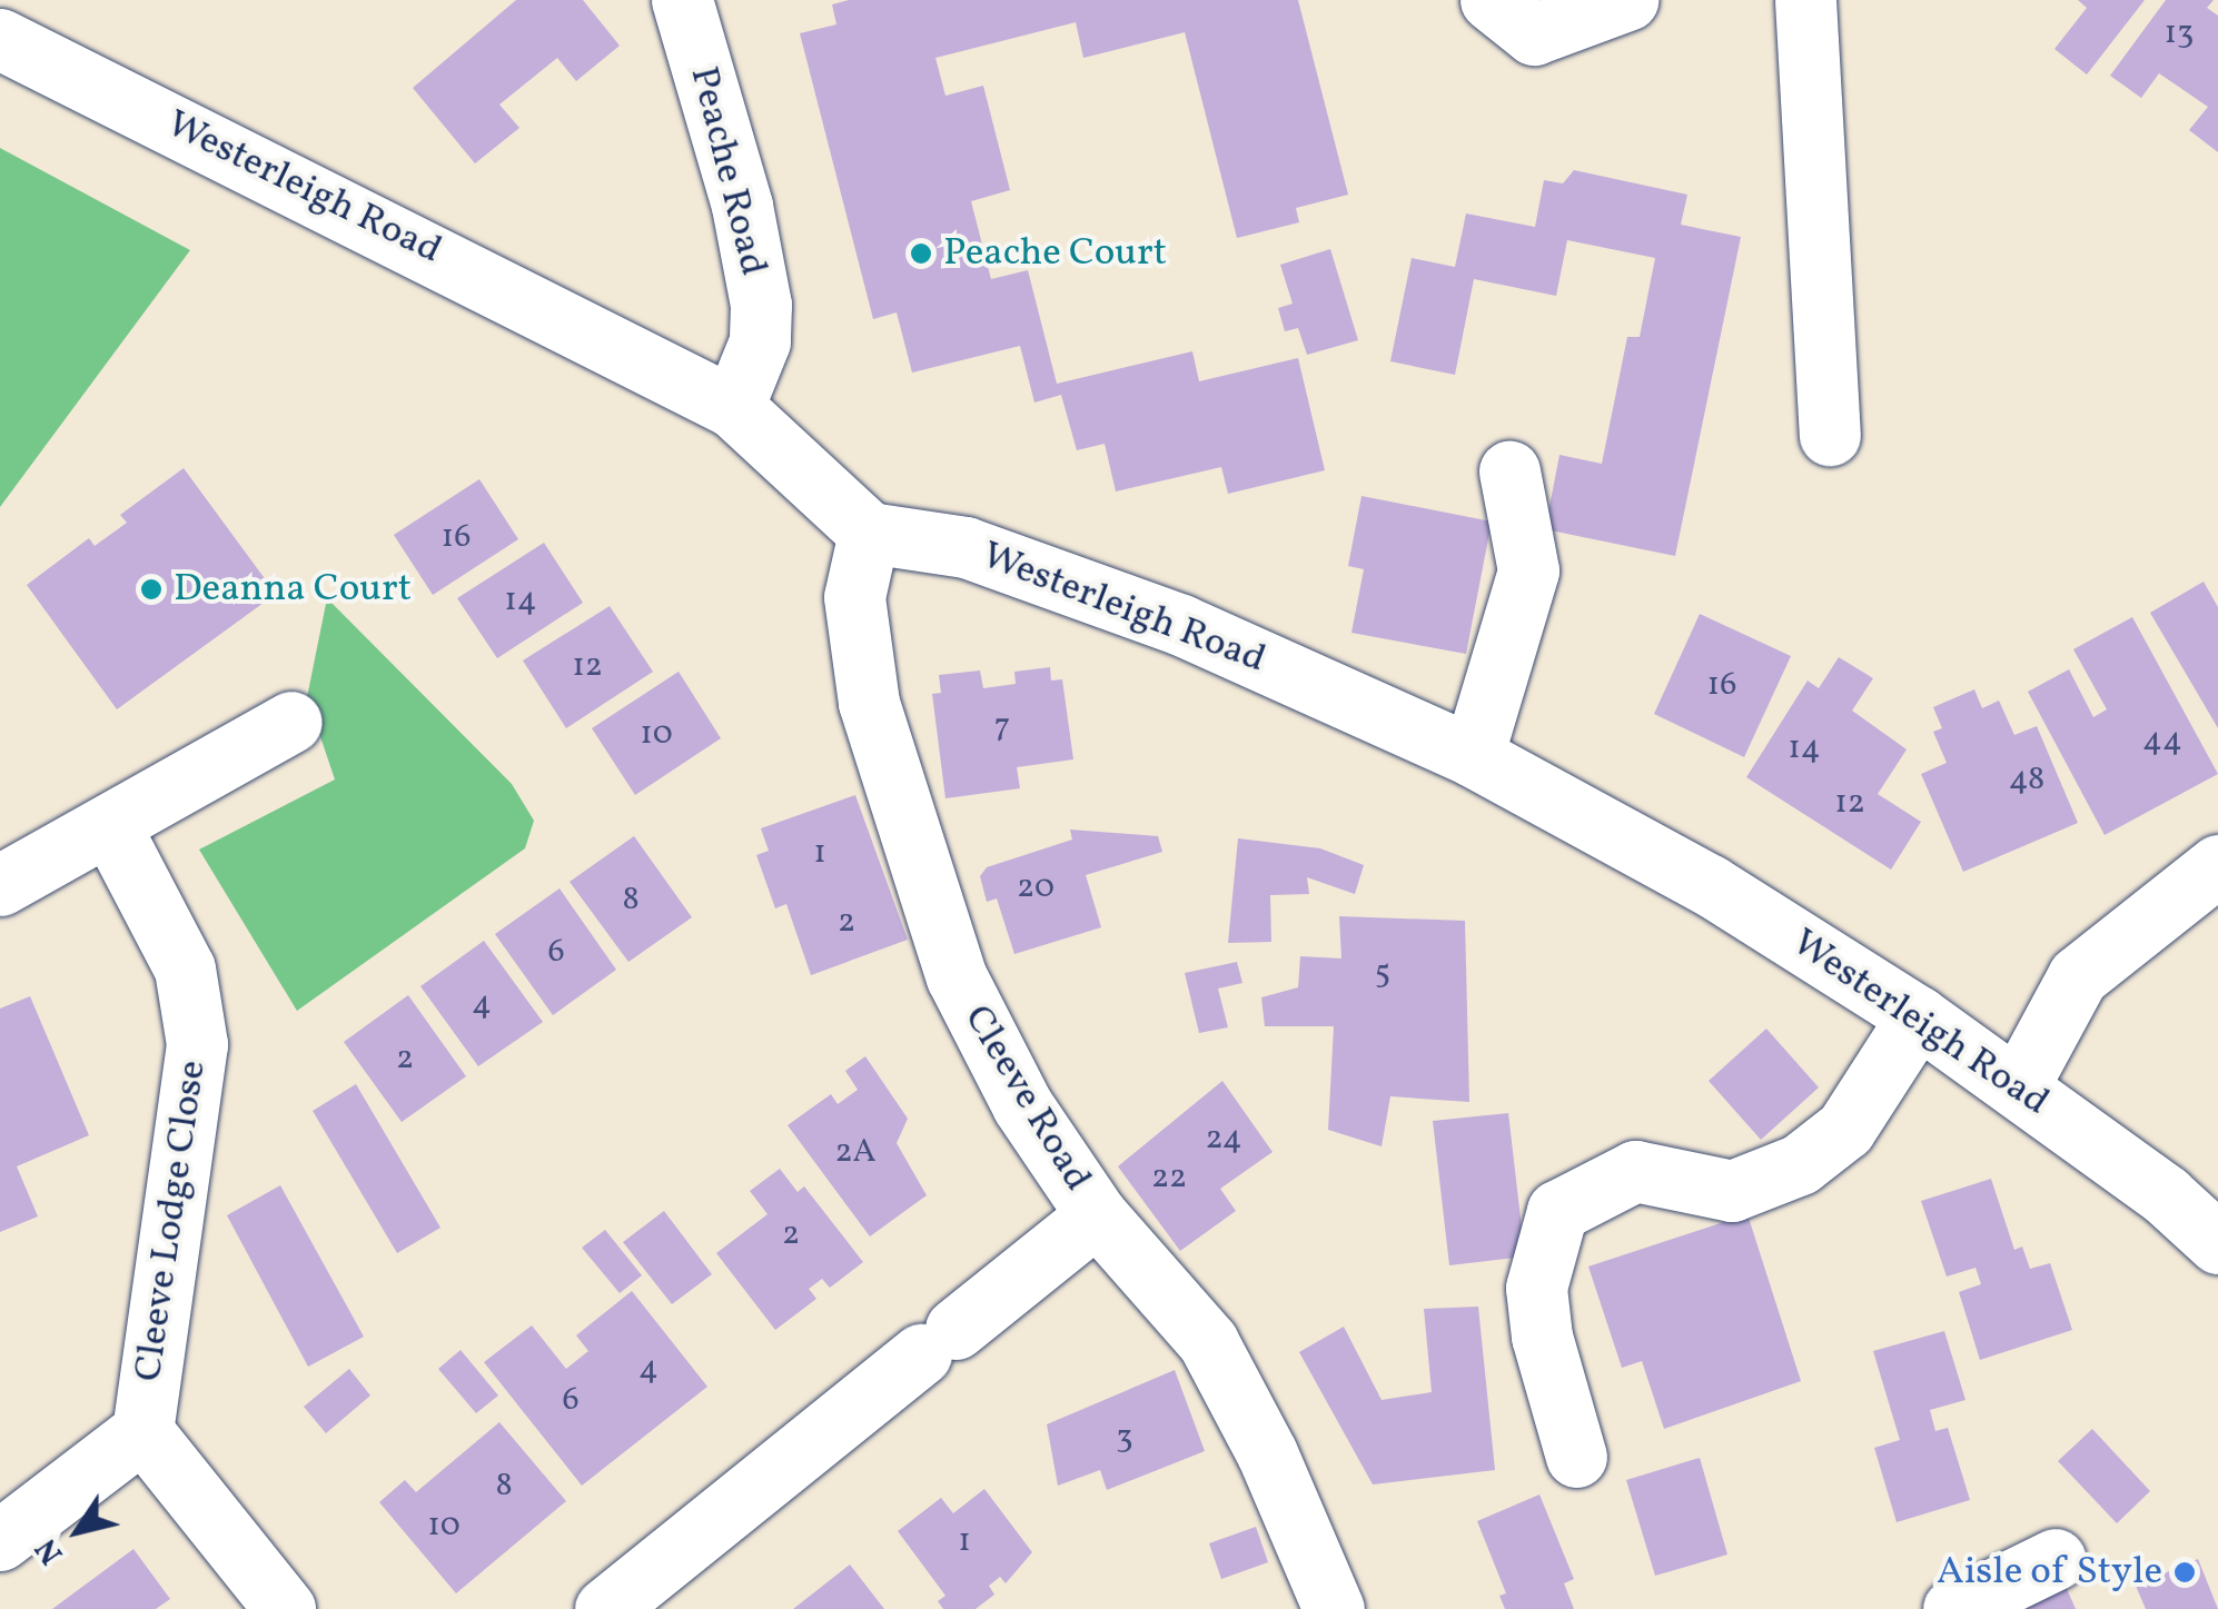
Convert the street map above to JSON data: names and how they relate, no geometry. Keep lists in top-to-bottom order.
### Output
{
  "streets": {
    "street": [
      "Peache Road",
      "Westerleigh Road",
      "Cleeve Road",
      "Cleeve Lodge Close"
    ]
  },
  "crossings": [
    ["Peache Road", "Westerleigh Road"],
    ["Westerleigh Road", "Cleeve Road"]
  ],
  "places": ["Peache Court", "Deanna Court", "Aisle of Style"],
  "house_numbers": [
    "13",
    "16",
    "14",
    "12",
    "16",
    "7",
    "10",
    "44",
    "14",
    "48",
    "12",
    "1",
    "20",
    "8",
    "2",
    "6",
    "5",
    "4",
    "2",
    "24",
    "2A",
    "22",
    "2",
    "4",
    "6",
    "3",
    "8",
    "10",
    "1"
  ],
  "north": "bottom left"
}
